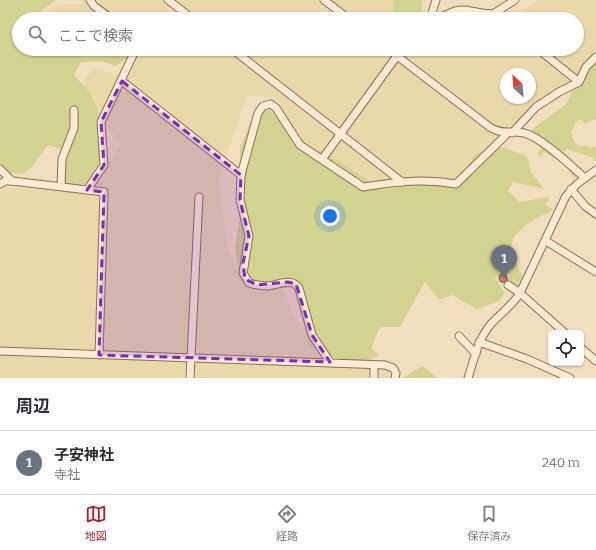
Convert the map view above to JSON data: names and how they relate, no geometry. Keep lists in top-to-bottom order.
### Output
{
  "north": "top left",
  "page": {
    "search": "ここで検索",
    "pins": "1",
    "heading": "周辺",
    "list": [
      {
        "mark": "1",
        "name": "子安神社",
        "note": "寺社",
        "value": "240 m"
      }
    ],
    "nav": ["地図", "経路", "保存済み"]
  }
}
